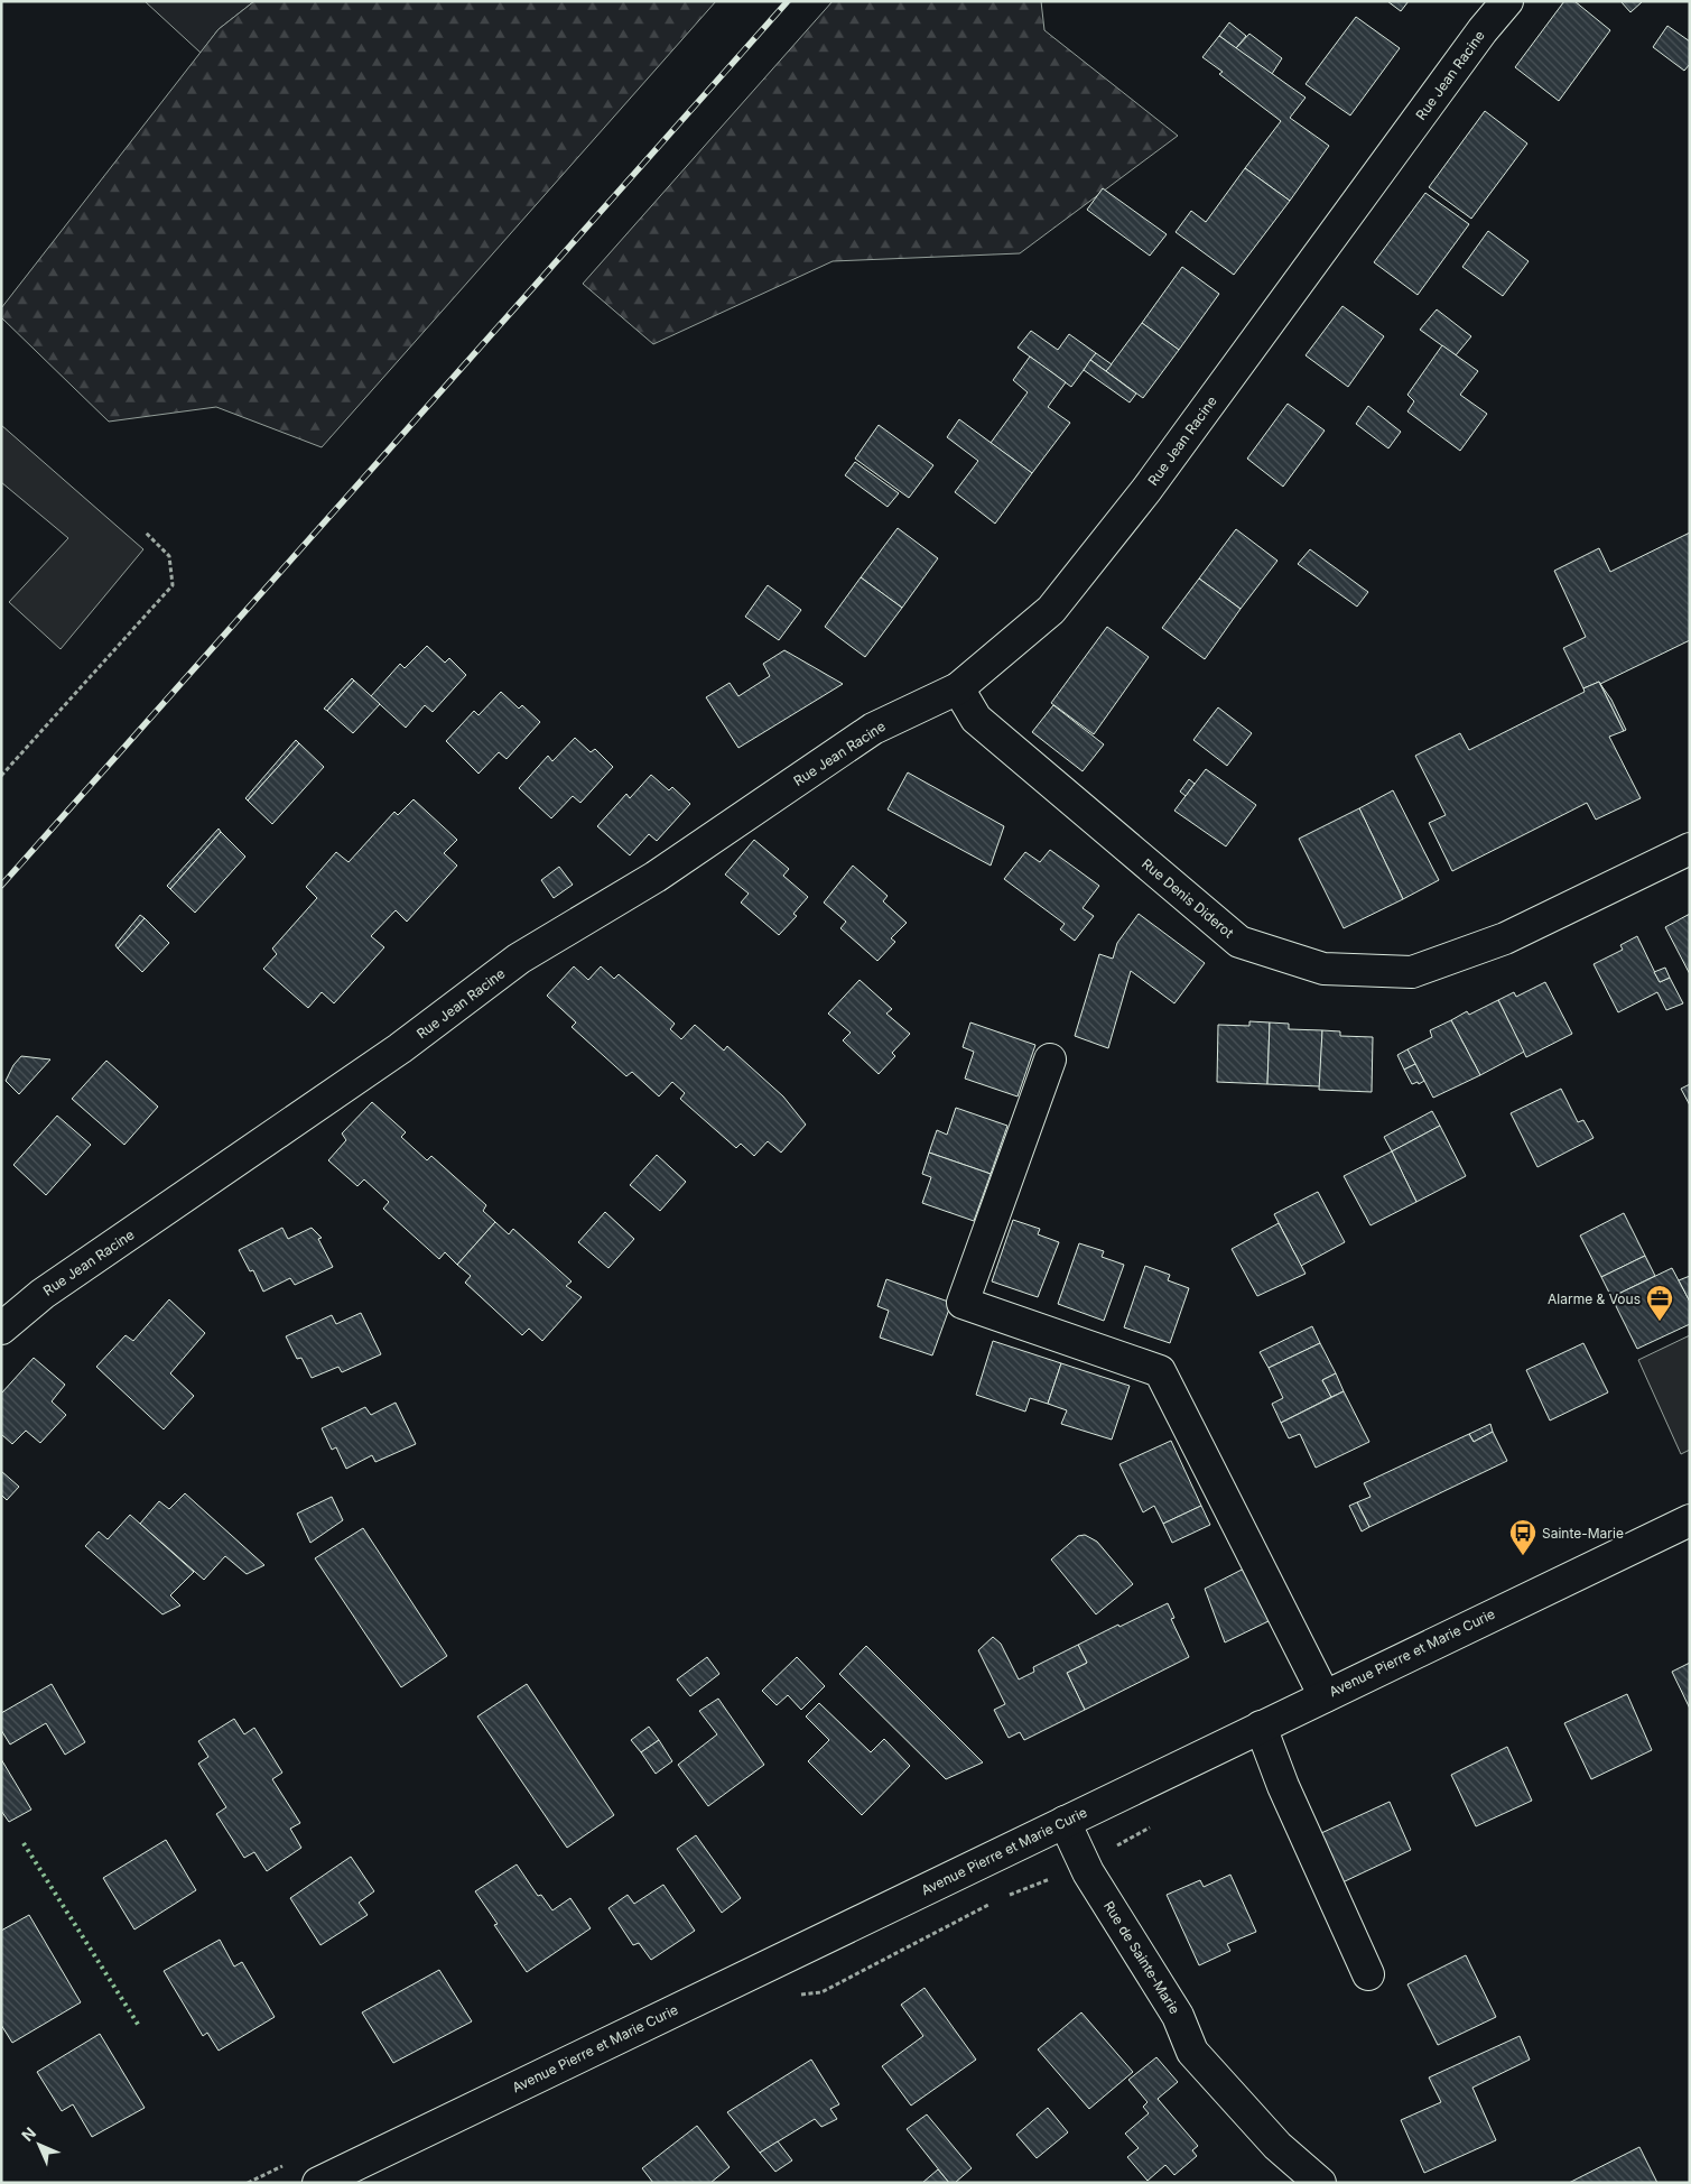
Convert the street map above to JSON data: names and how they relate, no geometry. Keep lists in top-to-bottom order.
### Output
{
  "streets": {
    "street": [
      "Rue Jean Racine",
      "Rue Denis Diderot",
      "Avenue Pierre et Marie Curie",
      "Rue de Sainte-Marie"
    ]
  },
  "crossings": [
    ["Rue Jean Racine", "Rue Denis Diderot"],
    ["Avenue Pierre et Marie Curie", "Rue de Sainte-Marie"]
  ],
  "places": {
    "office": ["Alarme & Vous"],
    "bus stop": ["Sainte-Marie"]
  },
  "north": "top left"
}
